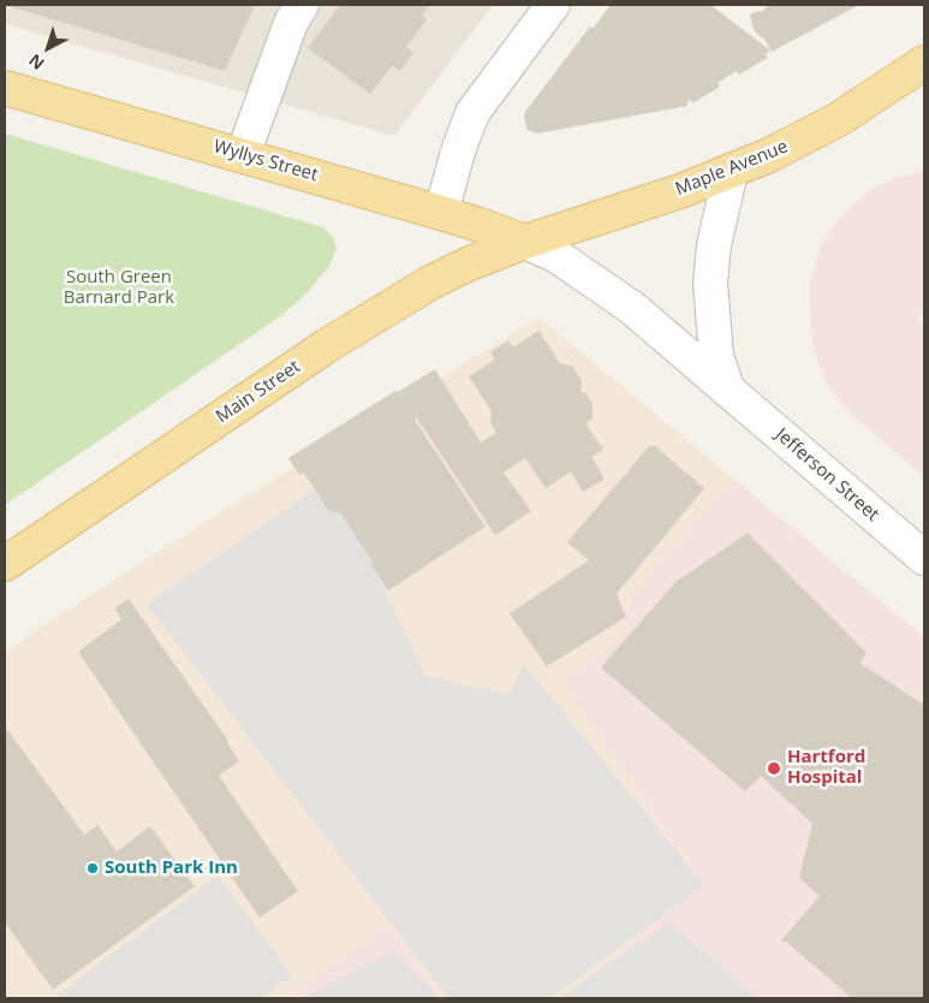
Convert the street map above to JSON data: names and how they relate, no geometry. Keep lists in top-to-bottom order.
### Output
{
  "streets": {
    "main road": ["Wyllys Street", "Maple Avenue", "Main Street"],
    "street": ["Jefferson Street"]
  },
  "crossings": [
    ["Wyllys Street", "Maple Avenue"],
    ["Wyllys Street", "Main Street"],
    ["Wyllys Street", "Jefferson Street"],
    ["Maple Avenue", "Main Street"],
    ["Maple Avenue", "Jefferson Street"],
    ["Main Street", "Jefferson Street"]
  ],
  "parks": ["South Green Barnard Park"],
  "places": ["Hartford Hospital", "South Park Inn"],
  "north": "bottom left"
}
